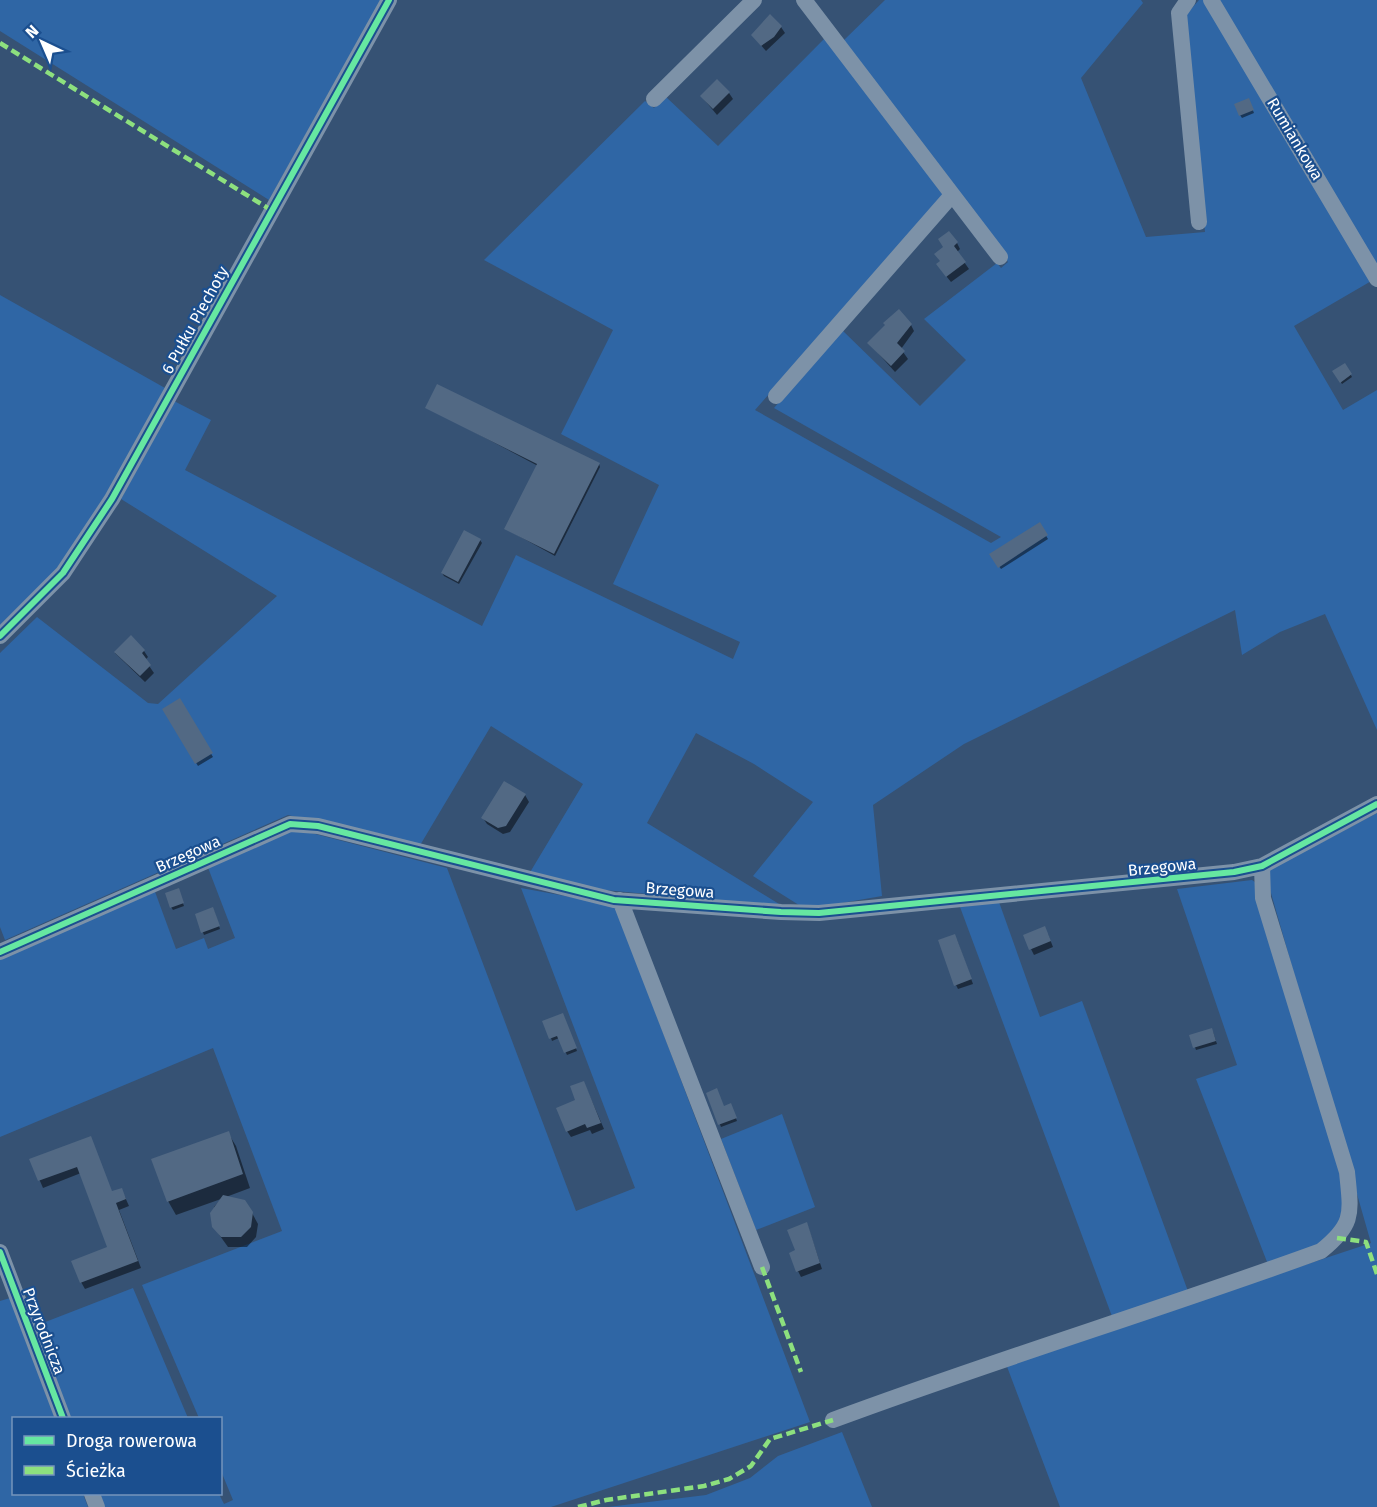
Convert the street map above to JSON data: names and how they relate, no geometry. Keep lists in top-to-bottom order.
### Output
{
  "streets": {
    "street": [
      "Rumiankowa",
      "6 Pułku Piechoty",
      "Brzegowa",
      "Przyrodnicza"
    ]
  },
  "legend": ["Droga rowerowa", "Ścieżka"],
  "north": "top left"
}
